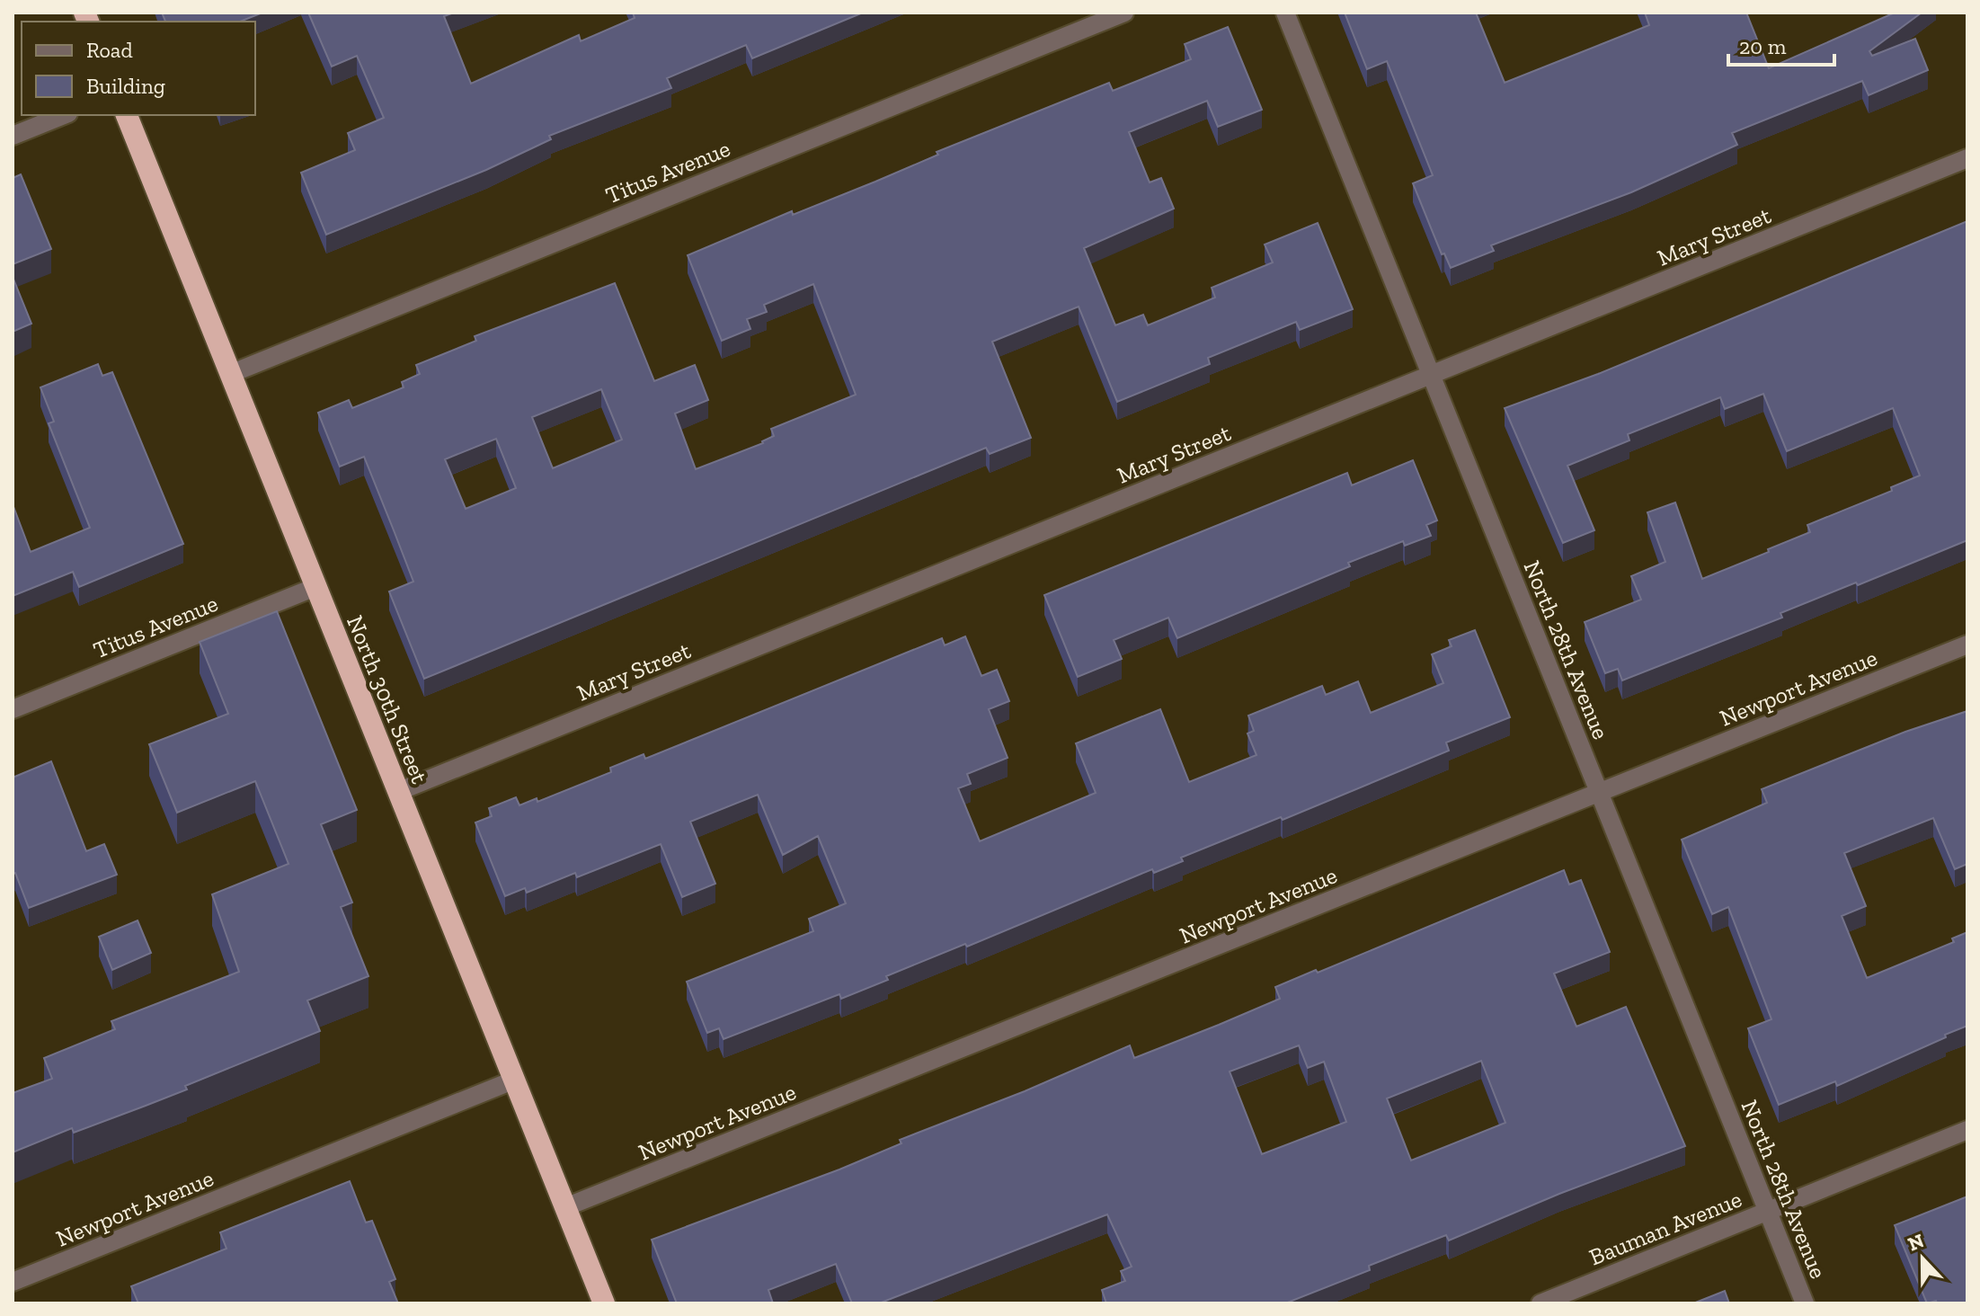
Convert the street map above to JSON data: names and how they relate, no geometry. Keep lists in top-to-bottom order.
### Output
{
  "streets": {
    "highway": ["North 30th Street"],
    "street": [
      "Titus Avenue",
      "Mary Street",
      "North 28th Avenue",
      "Newport Avenue",
      "Bauman Avenue"
    ]
  },
  "crossings": [
    ["Titus Avenue", "North 30th Street"],
    ["Mary Street", "North 28th Avenue"],
    ["Mary Street", "North 30th Street"],
    ["North 28th Avenue", "Newport Avenue"],
    ["North 28th Avenue", "Bauman Avenue"],
    ["Newport Avenue", "North 30th Street"]
  ],
  "legend": ["Road", "Building"],
  "scale_bar": "20 m",
  "north": "top"
}
